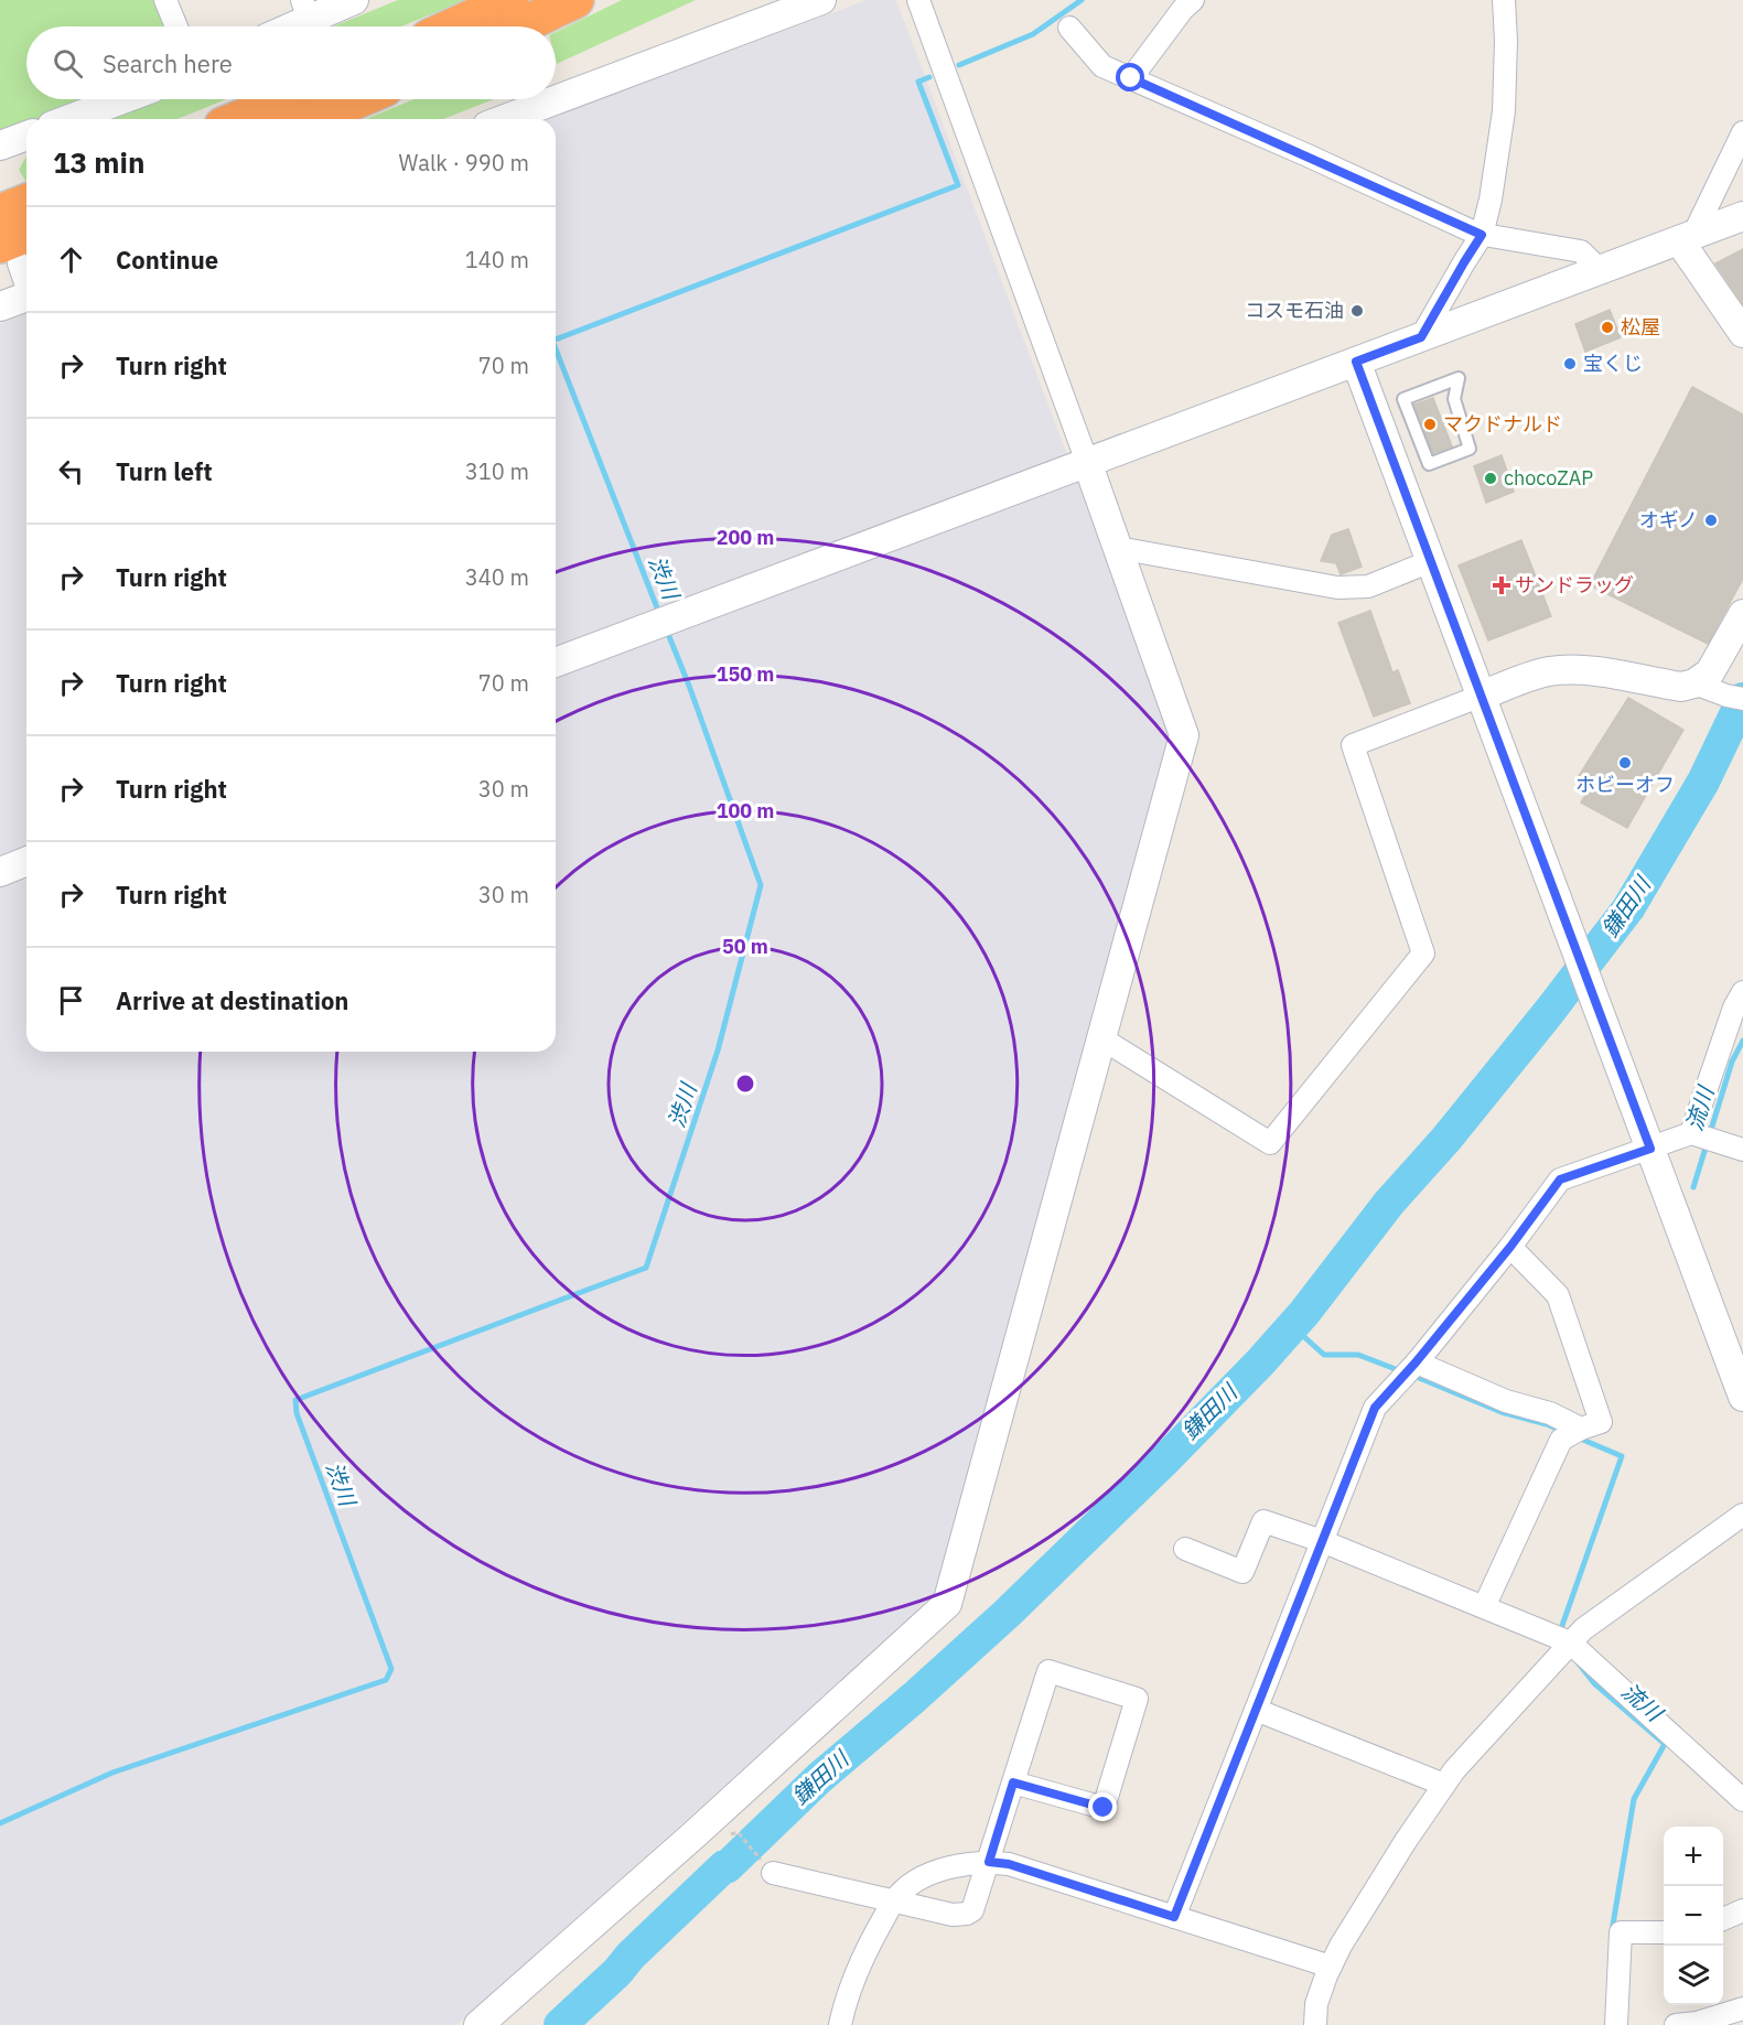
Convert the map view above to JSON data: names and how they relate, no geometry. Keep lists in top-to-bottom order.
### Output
{
  "water": ["渋川", "鎌田川", "流川"],
  "places": {
    "other": [
      "コスモ石油",
      "松屋",
      "宝くじ",
      "マクドナルド",
      "chocoZAP",
      "オギノ",
      "ホビーオフ"
    ],
    "health": ["サンドラッグ"]
  },
  "page": {
    "search": "Search here",
    "heading": ["13 min", "Walk · 990 m"],
    "list": [
      ["Continue", "140 m"],
      ["Turn right", "70 m"],
      ["Turn left", "310 m"],
      ["Turn right", "340 m"],
      ["Turn right", "70 m"],
      ["Turn right", "30 m"],
      ["Turn right", "30 m"],
      "Arrive at destination"
    ],
    "map_buttons": ["+", "−"]
  },
  "rings": [
    "200 m",
    "150 m",
    "100 m",
    "50 m"
  ]
}
